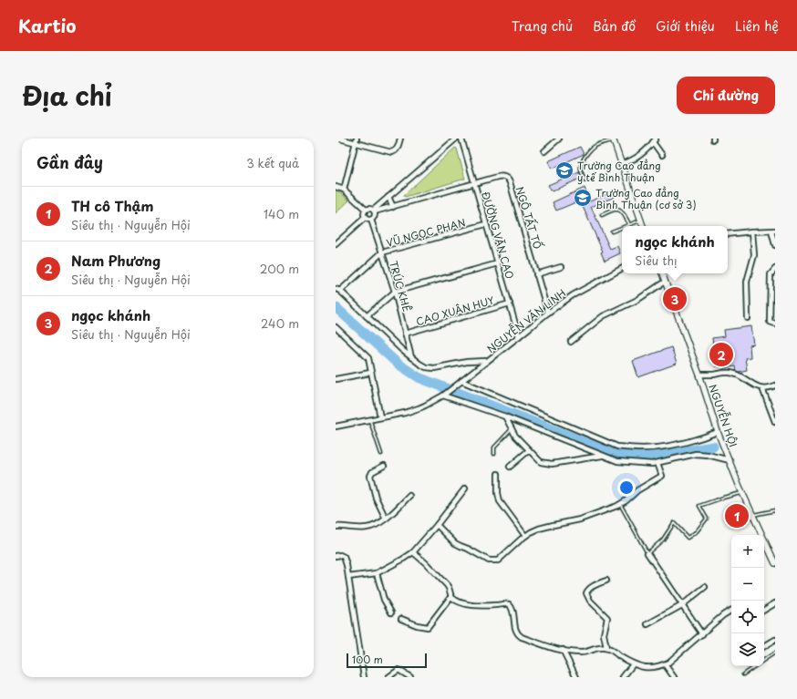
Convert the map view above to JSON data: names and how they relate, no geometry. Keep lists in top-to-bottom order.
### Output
{
  "streets": {
    "street": [
      "NGÔ TẤT TỐ",
      "VŨ NGỌC PHAN",
      "ĐƯỜNG VĂN CAO",
      "TRÚC KHÊ",
      "CAO XUÂN HUY",
      "NGUYỄN VĂN LINH",
      "NGUYỄN HỘI"
    ]
  },
  "crossings": [
    ["NGÔ TẤT TỐ", "ĐƯỜNG VĂN CAO"],
    ["NGÔ TẤT TỐ", "TRÚC KHÊ"],
    ["NGÔ TẤT TỐ", "NGUYỄN VĂN LINH"],
    ["VŨ NGỌC PHAN", "ĐƯỜNG VĂN CAO"],
    ["VŨ NGỌC PHAN", "TRÚC KHÊ"],
    ["ĐƯỜNG VĂN CAO", "CAO XUÂN HUY"],
    ["ĐƯỜNG VĂN CAO", "NGUYỄN VĂN LINH"],
    ["TRÚC KHÊ", "CAO XUÂN HUY"]
  ],
  "places": {
    "school or university": ["Trường Cao đẳng y tế Bình Thuận", "Trường Cao đẳng Bình Thuận (cơ sở 3)"]
  },
  "scale_bar": "100 m",
  "page": {
    "header": "Kartio",
    "nav": [
      "Trang chủ",
      "Bản đồ",
      "Giới thiệu",
      "Liên hệ"
    ],
    "title": "Địa chỉ",
    "buttons": "Chỉ đường",
    "heading": ["Gần đây", "3 kết quả"],
    "list": [
      {
        "mark": "1",
        "name": "TH cô Thậm",
        "note": "Siêu thị · Nguyễn Hội",
        "value": "140 m"
      },
      {
        "mark": "2",
        "name": "Nam Phương",
        "note": "Siêu thị · Nguyễn Hội",
        "value": "200 m"
      },
      {
        "mark": "3",
        "name": "ngọc khánh",
        "note": "Siêu thị · Nguyễn Hội",
        "value": "240 m"
      }
    ],
    "popup": ["ngọc khánh", "Siêu thị"],
    "pins": ["3", "2", "1"],
    "map_buttons": ["+", "−"],
    "scale": "100 m"
  }
}
